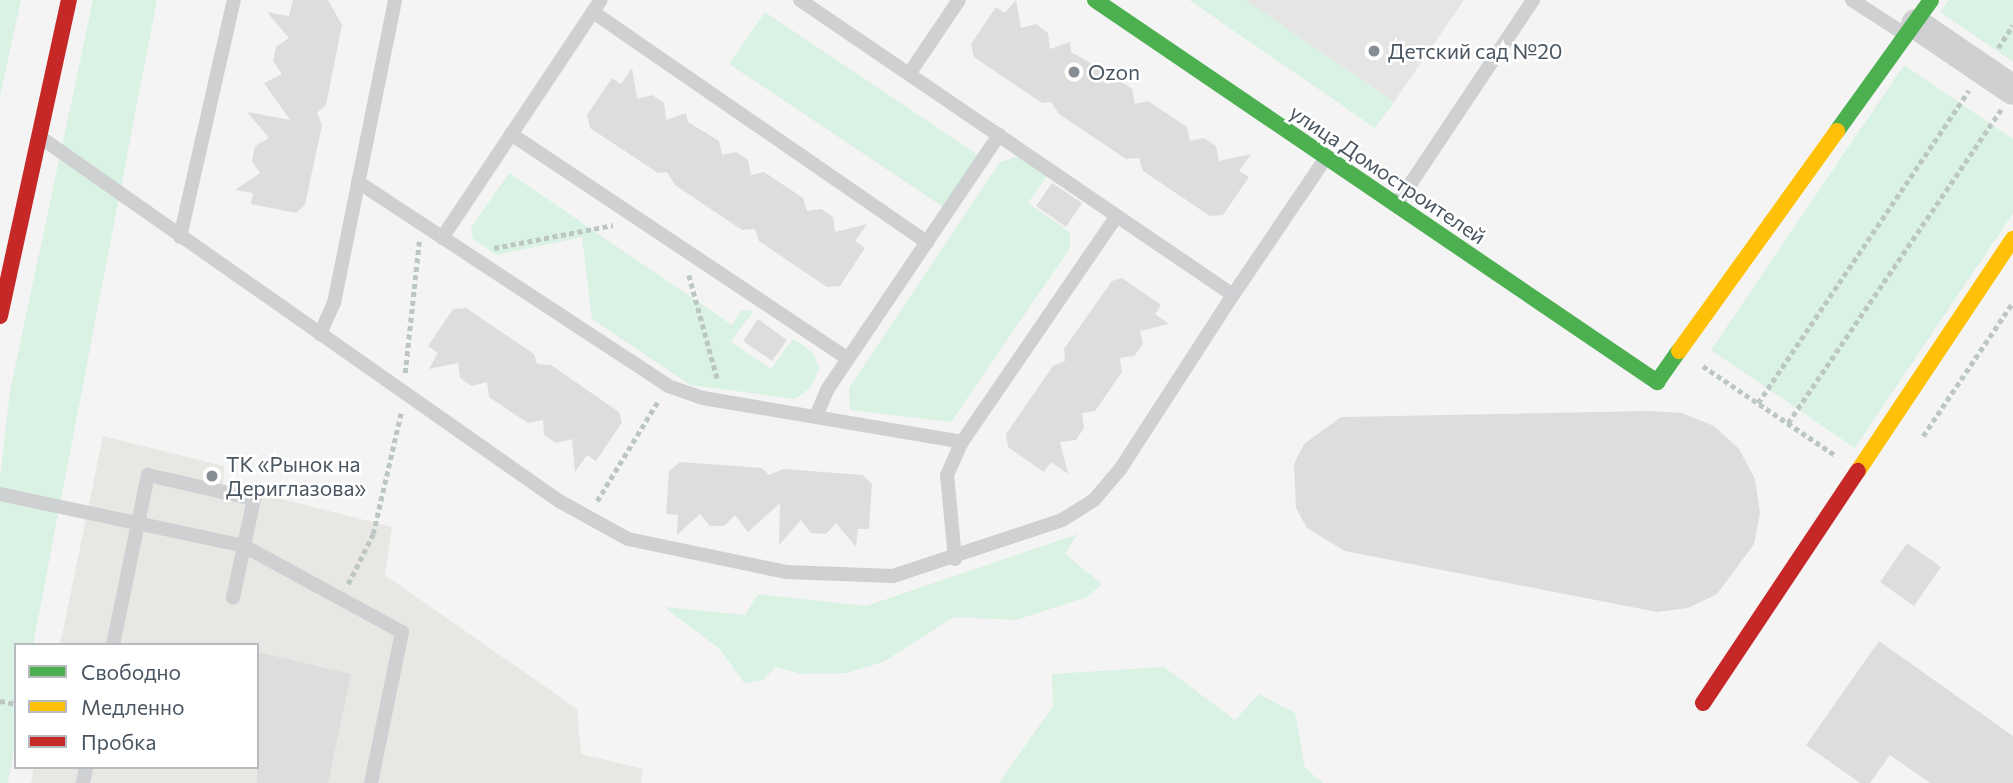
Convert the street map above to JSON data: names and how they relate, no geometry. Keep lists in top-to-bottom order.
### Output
{
  "streets": {
    "street": ["улица Домостроителей"]
  },
  "places": ["Детский сад №20", "Ozon", "ТК «Рынок на Дериглазова»"],
  "legend": ["Свободно", "Медленно", "Пробка"]
}
